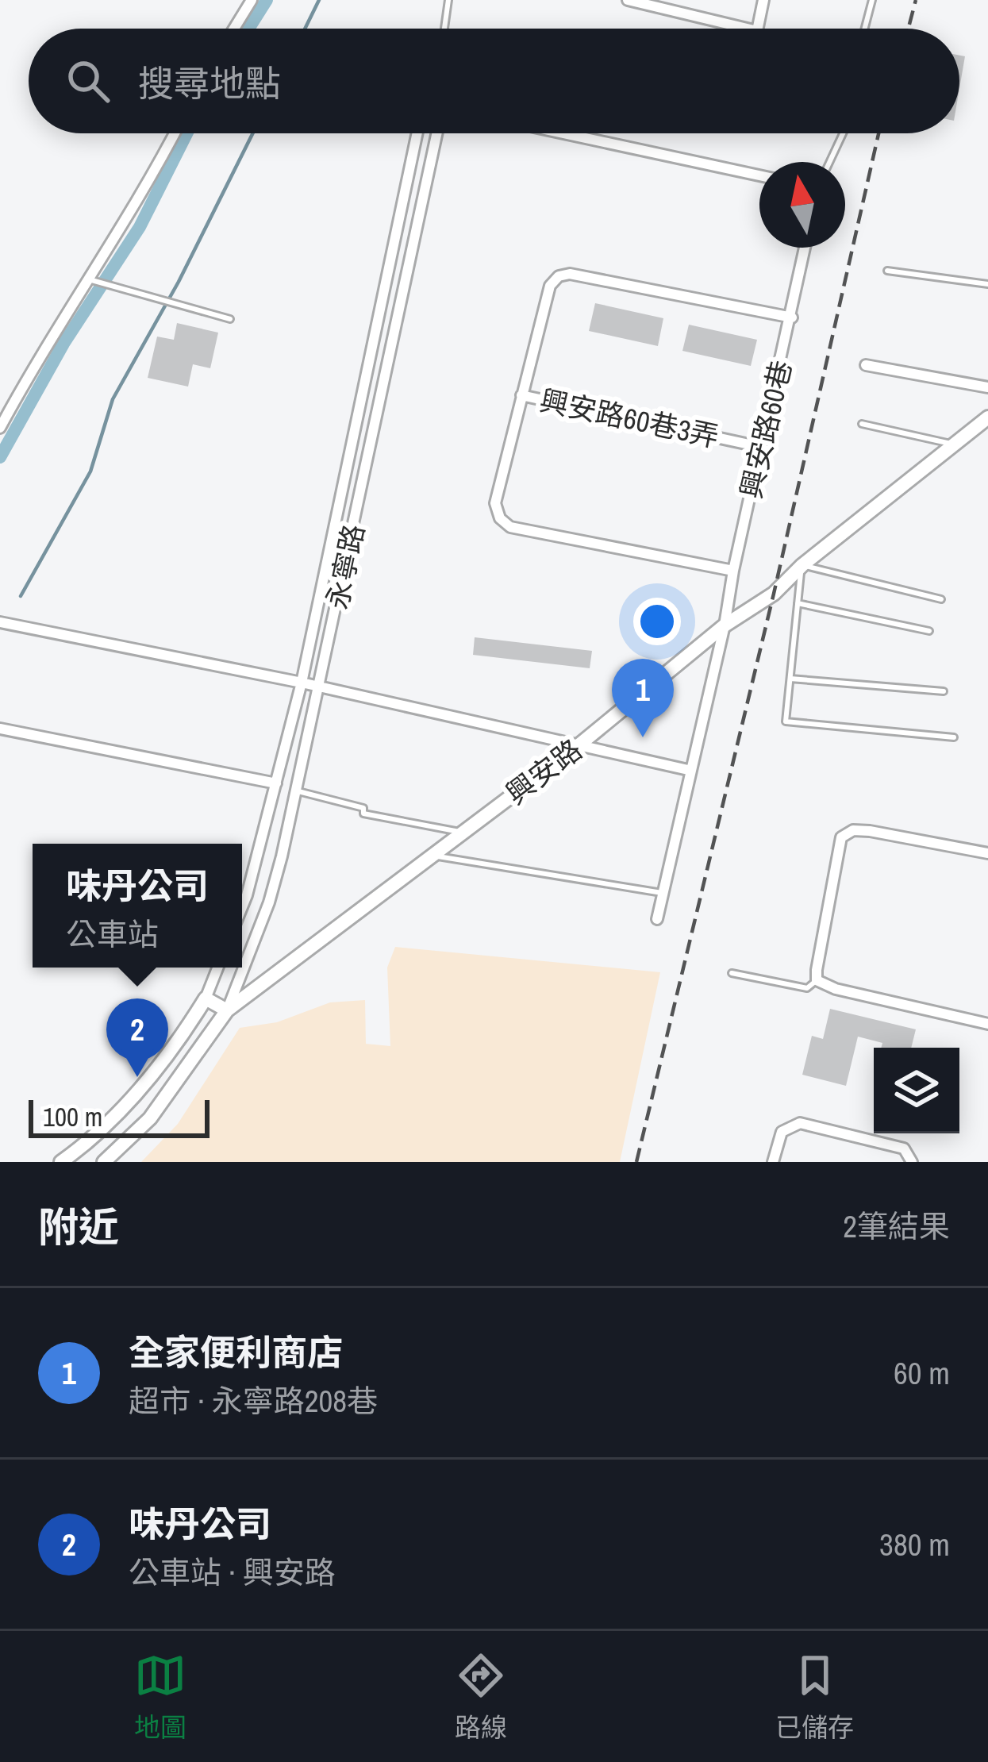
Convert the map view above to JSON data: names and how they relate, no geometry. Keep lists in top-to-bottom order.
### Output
{
  "streets": {
    "street": [
      "興安路60巷3弄",
      "興安路60巷",
      "永寧路",
      "興安路"
    ]
  },
  "crossings": [
    ["興安路60巷3弄", "興安路60巷"],
    ["興安路60巷", "興安路"],
    ["永寧路", "興安路"]
  ],
  "scale_bar": "100 m",
  "north": "top",
  "page": {
    "search": "搜尋地點",
    "pins": ["1", "2"],
    "popup": ["味丹公司", "公車站"],
    "scale": "100 m",
    "heading": ["附近", "2筆結果"],
    "list": [
      {
        "mark": "1",
        "name": "全家便利商店",
        "note": "超市 · 永寧路208巷",
        "value": "60 m"
      },
      {
        "mark": "2",
        "name": "味丹公司",
        "note": "公車站 · 興安路",
        "value": "380 m"
      }
    ],
    "nav": ["地圖", "路線", "已儲存"]
  }
}
